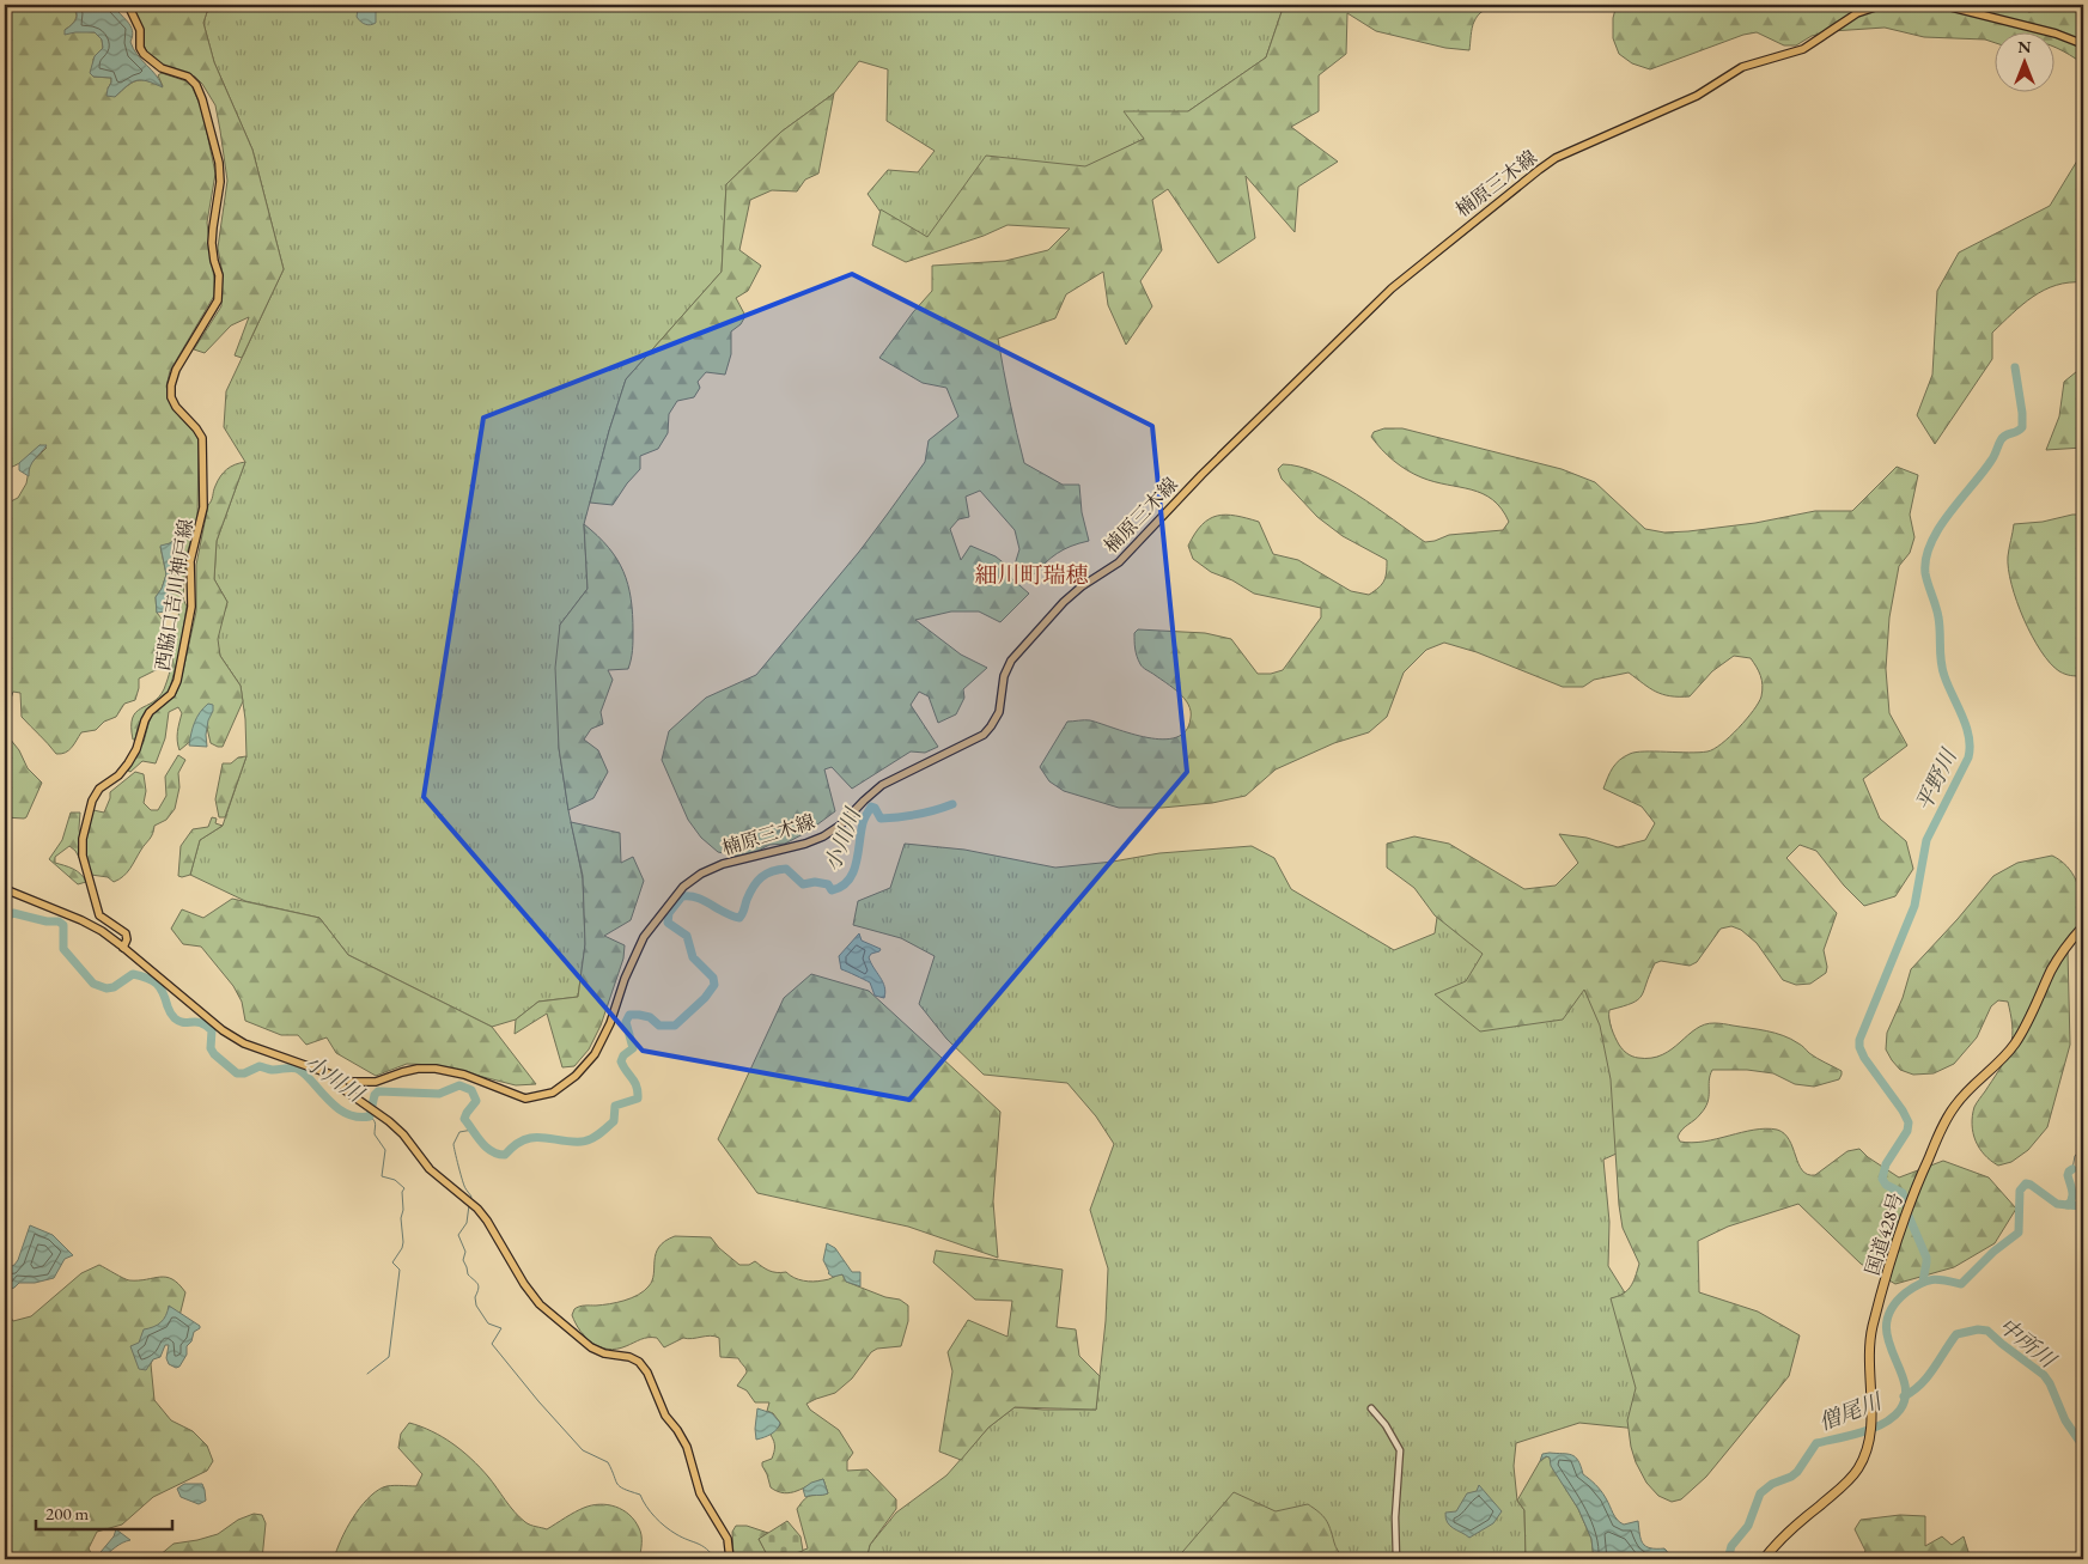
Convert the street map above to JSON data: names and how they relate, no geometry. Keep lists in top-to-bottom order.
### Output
{
  "streets": {
    "highway": ["国道428号"],
    "main road": ["楠原三木線", "西脇口吉川神戸線"]
  },
  "crossings": [
    ["楠原三木線", "西脇口吉川神戸線"]
  ],
  "districts": ["細川町瑞穂"],
  "water": [
    "平野川",
    "小川川",
    "中所川",
    "僧尾川"
  ],
  "scale_bar": "200 m",
  "north": "top"
}
